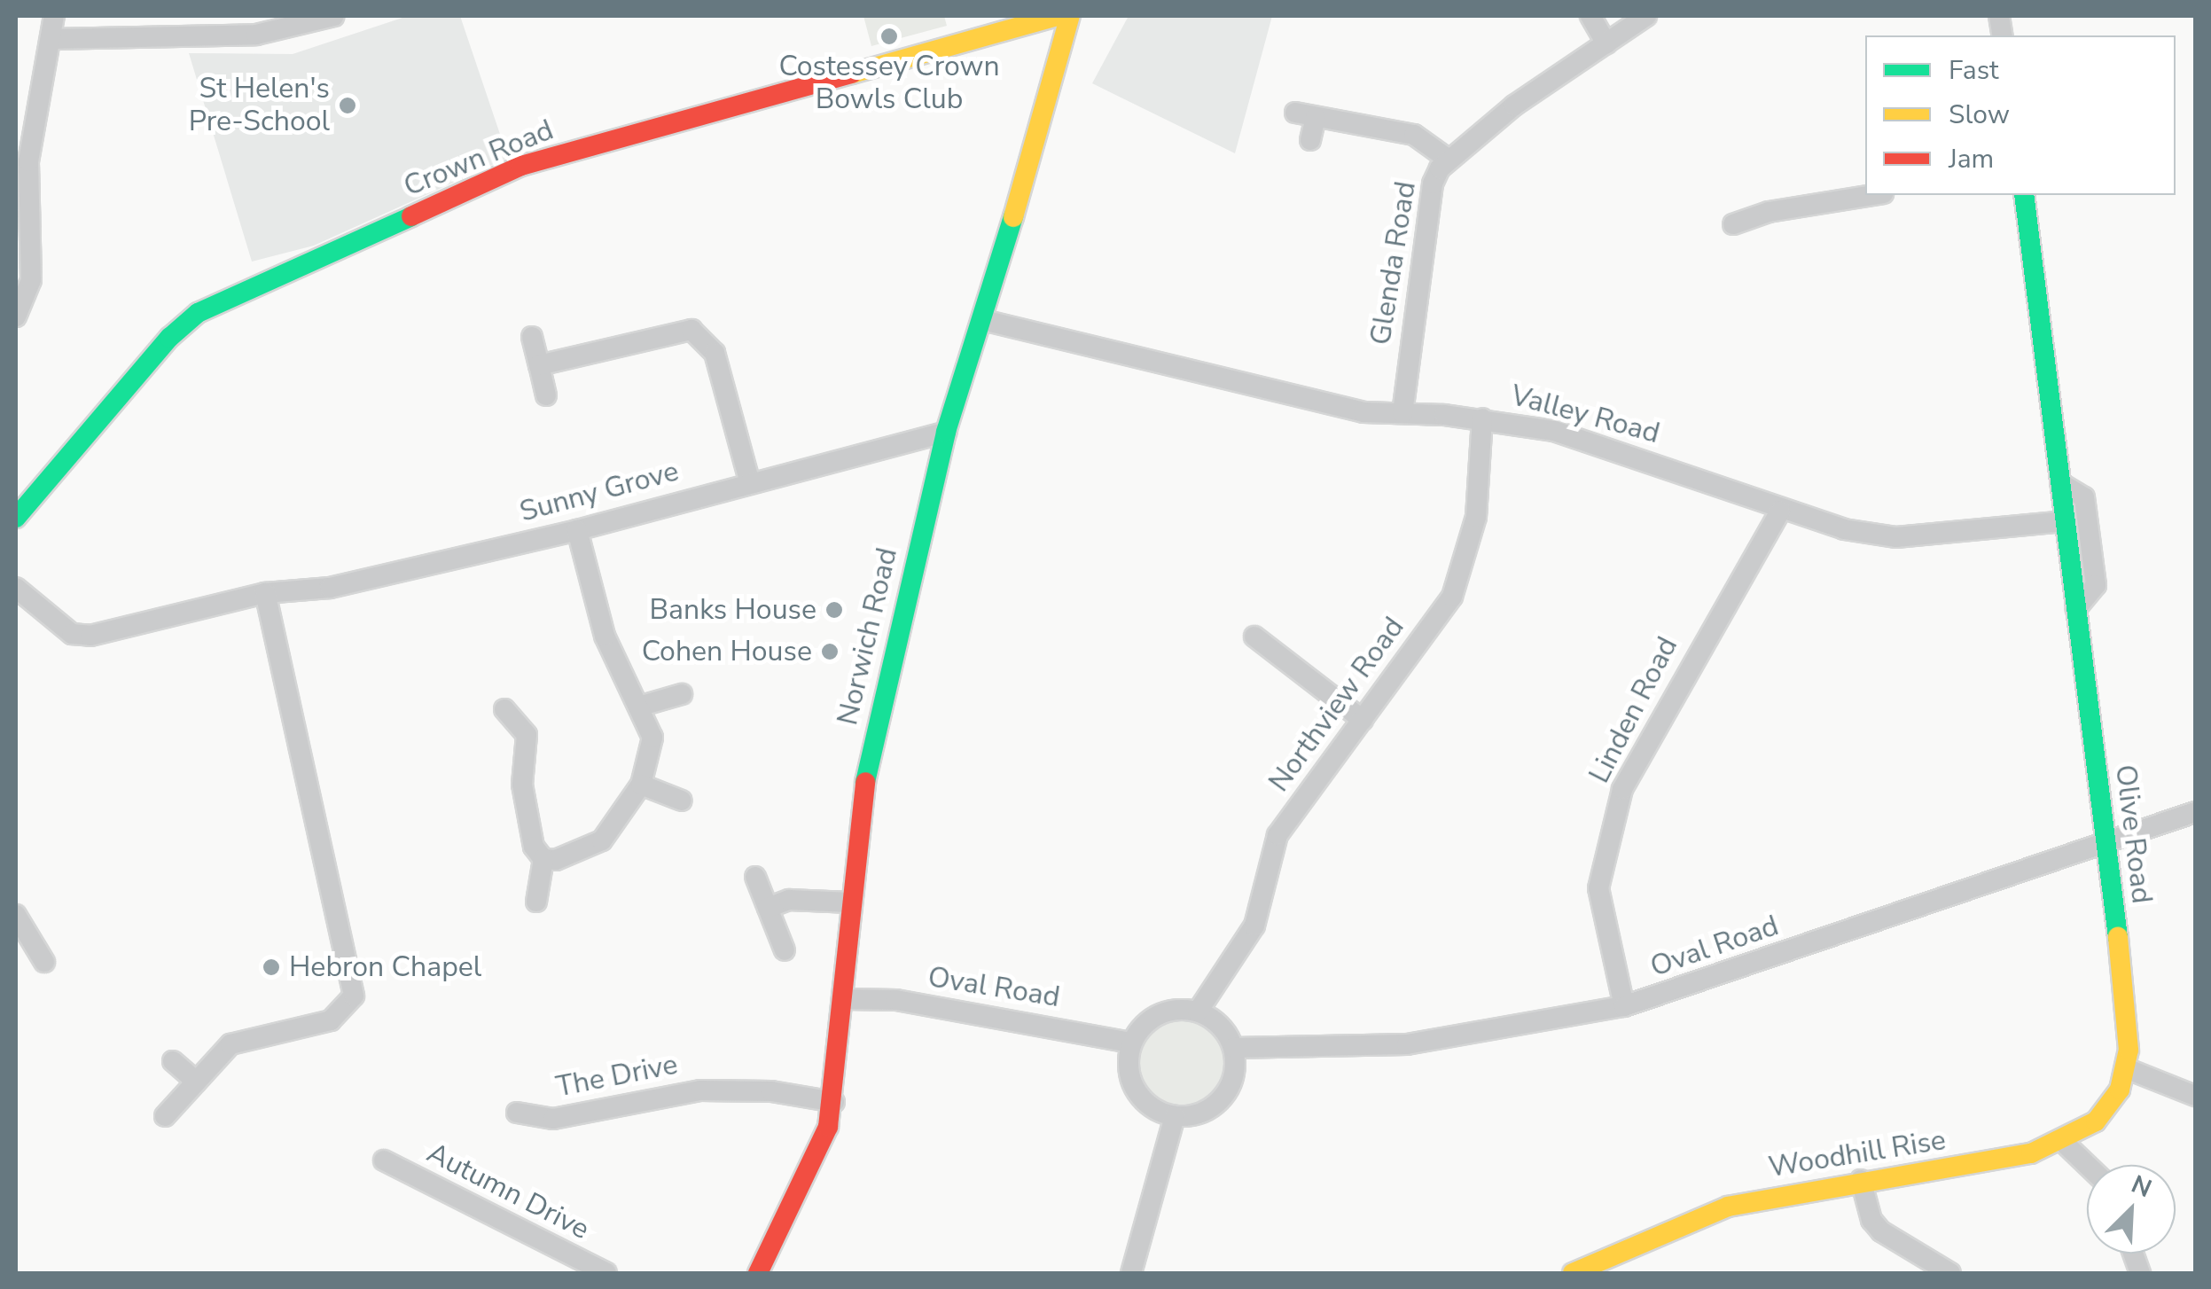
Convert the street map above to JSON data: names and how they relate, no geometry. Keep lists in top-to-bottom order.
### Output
{
  "streets": {
    "street": [
      "Crown Road",
      "Glenda Road",
      "Valley Road",
      "Sunny Grove",
      "Norwich Road",
      "Northview Road",
      "Linden Road",
      "Olive Road",
      "Oval Road",
      "The Drive",
      "Woodhill Rise",
      "Autumn Drive"
    ]
  },
  "crossings": [
    ["Glenda Road", "Valley Road"],
    ["Valley Road", "Norwich Road"],
    ["Valley Road", "Northview Road"],
    ["Valley Road", "Linden Road"],
    ["Valley Road", "Olive Road"],
    ["Sunny Grove", "Norwich Road"],
    ["Norwich Road", "Oval Road"],
    ["Norwich Road", "The Drive"],
    ["Northview Road", "Oval Road"],
    ["Linden Road", "Oval Road"],
    ["Olive Road", "Oval Road"],
    ["Olive Road", "Woodhill Rise"]
  ],
  "places": [
    "Costessey Crown Bowls Club",
    "St Helen's Pre-School",
    "Banks House",
    "Cohen House",
    "Hebron Chapel"
  ],
  "legend": ["Fast", "Slow", "Jam"],
  "north": "top right"
}
